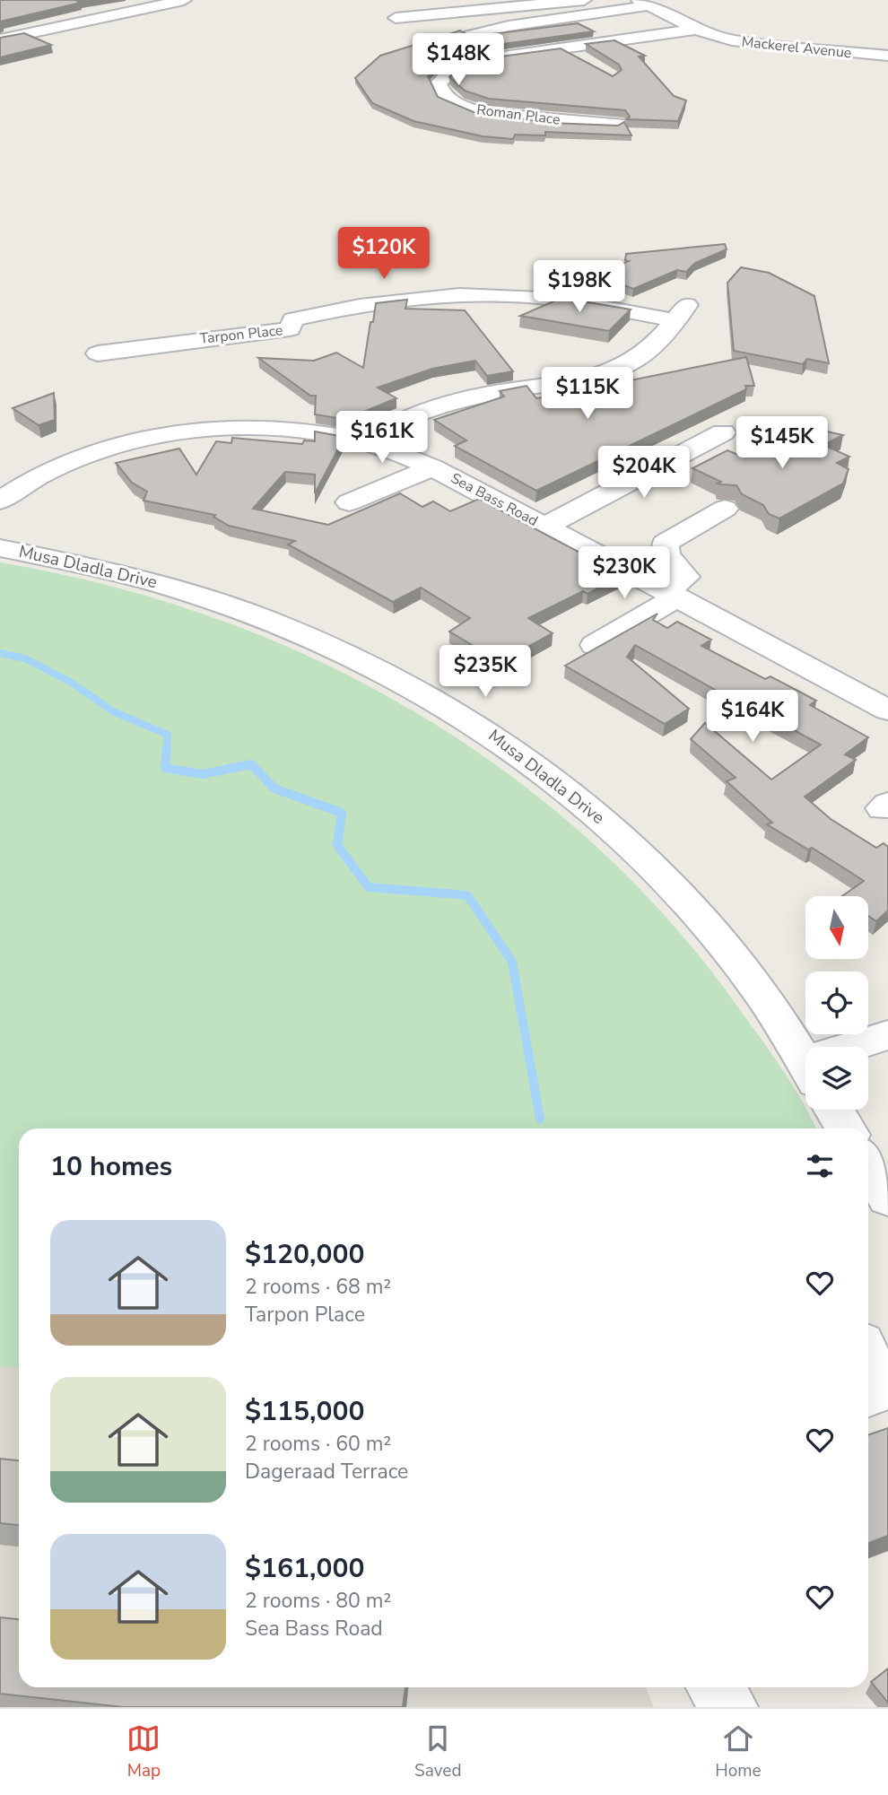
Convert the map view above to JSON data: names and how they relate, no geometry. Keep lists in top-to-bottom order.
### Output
{
  "streets": {
    "street": [
      "Mackerel Avenue",
      "Roman Place",
      "Tarpon Place",
      "Sea Bass Road",
      "Musa Dladla Drive"
    ]
  },
  "crossings": [
    ["Mackerel Avenue", "Roman Place"],
    ["Tarpon Place", "Sea Bass Road"]
  ],
  "north": "bottom",
  "page": {
    "price": [
      "$148K",
      "$120K",
      "$198K",
      "$115K",
      "$161K",
      "$145K",
      "$204K",
      "$230K",
      "$235K",
      "$164K"
    ],
    "heading": "10 homes",
    "list": [
      {
        "name": "$120,000",
        "note": "2 rooms · 68 m² · Tarpon Place"
      },
      {
        "name": "$115,000",
        "note": "2 rooms · 60 m² · Dageraad Terrace"
      },
      {
        "name": "$161,000",
        "note": "2 rooms · 80 m² · Sea Bass Road"
      }
    ],
    "tabs": ["Map", "Saved", "Home"]
  }
}
